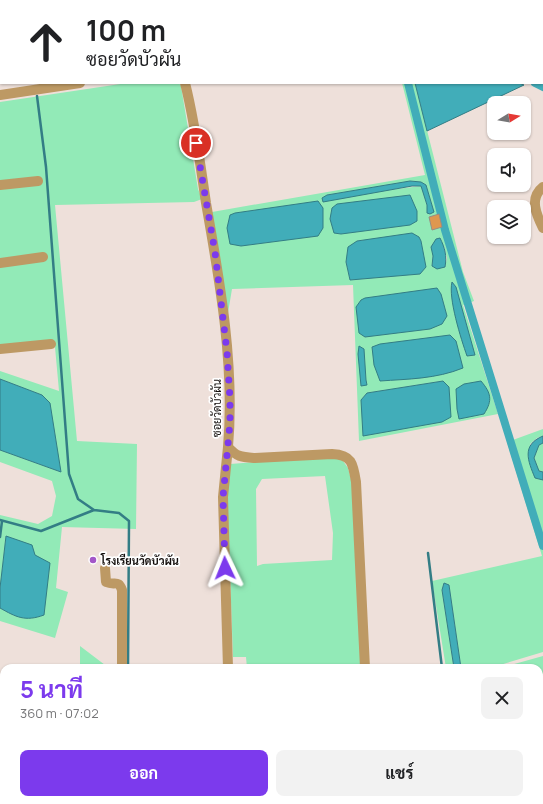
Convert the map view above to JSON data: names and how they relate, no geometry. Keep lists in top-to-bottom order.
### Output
{
  "streets": {
    "street": ["ซอยวัดบัวผัน"]
  },
  "places": ["โรงเรียนวัดบัวผัน"],
  "north": "right",
  "page": {
    "turn": ["100 m", "ซอยวัดบัวผัน"],
    "heading": ["5 นาที", "360 m · 07:02"],
    "buttons": ["ออก", "แชร์"]
  }
}
